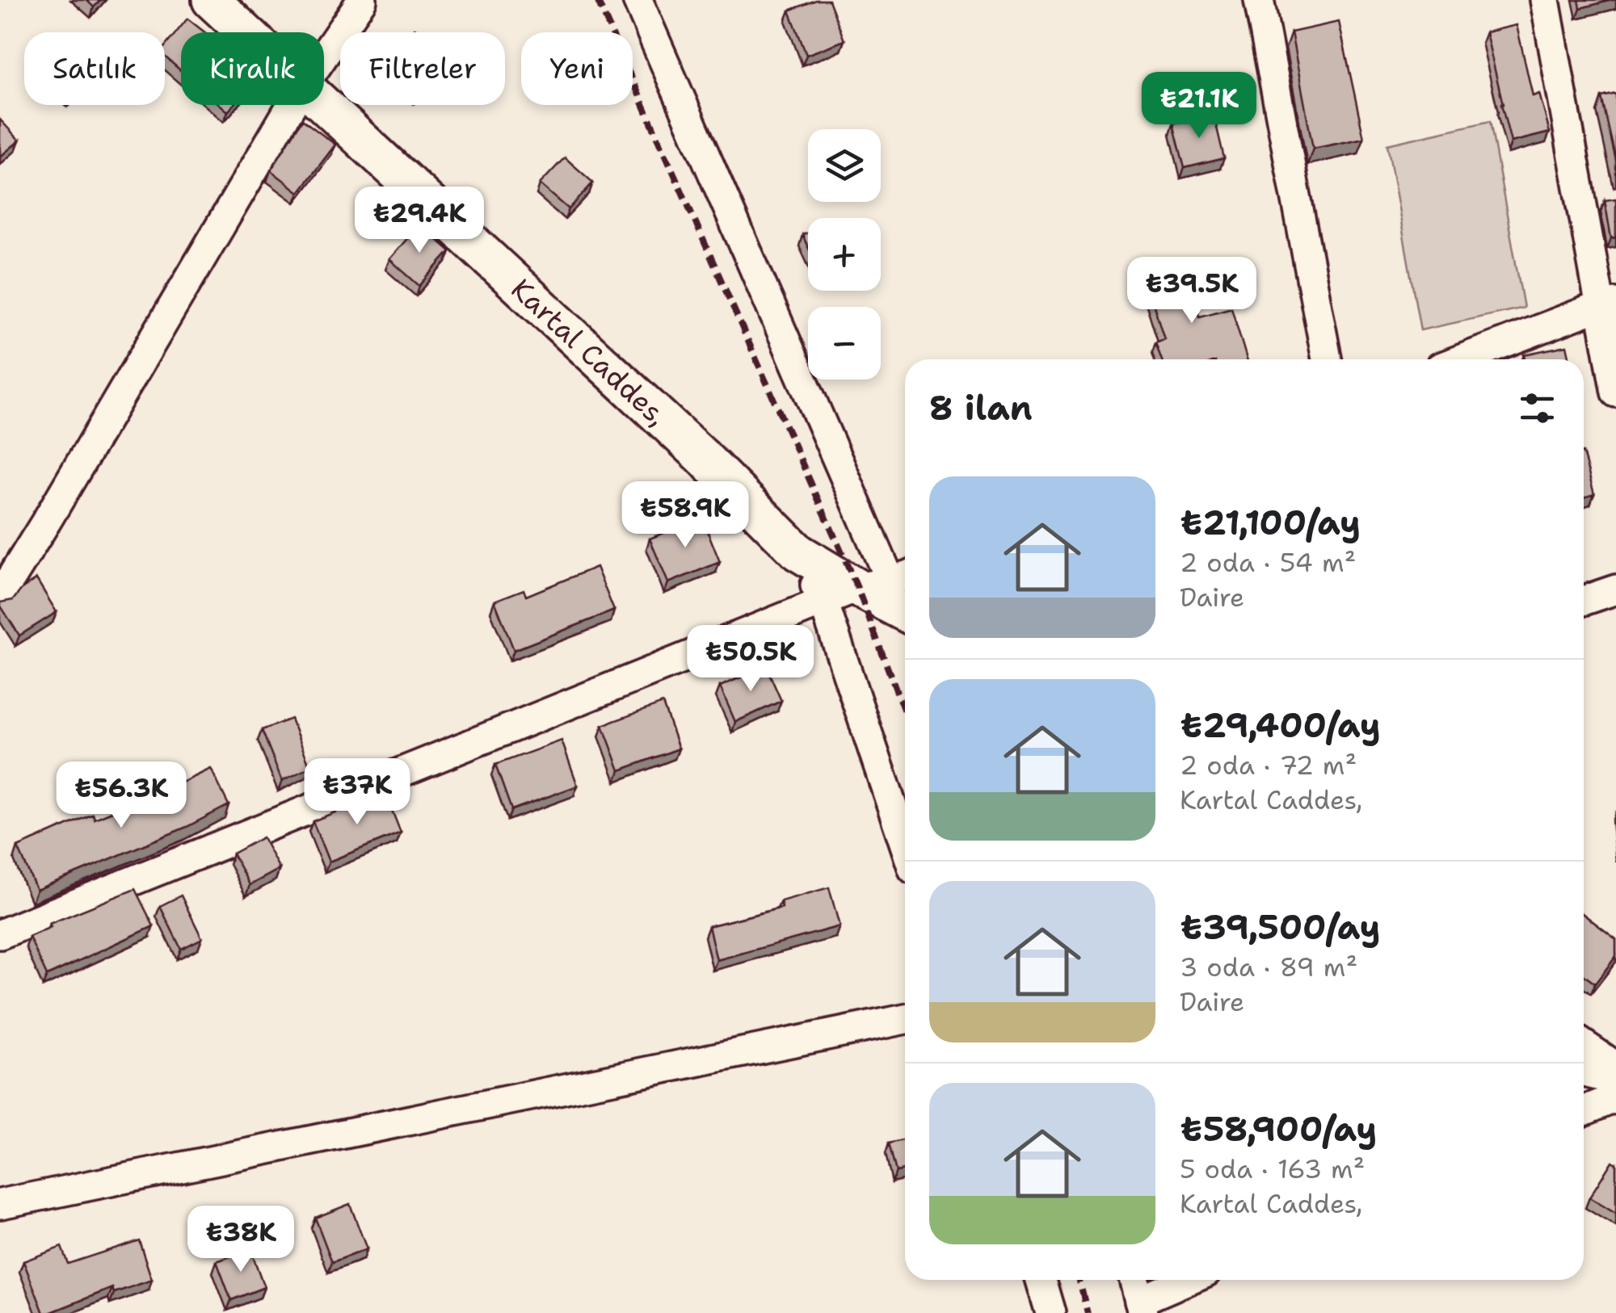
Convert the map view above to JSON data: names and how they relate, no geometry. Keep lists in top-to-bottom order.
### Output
{
  "streets": {
    "main road": ["Kartal Caddes,"]
  },
  "page": {
    "chip": [
      "Satılık",
      "Kiralık",
      "Filtreler",
      "Yeni"
    ],
    "price": [
      "₺21.1K",
      "₺29.4K",
      "₺39.5K",
      "₺58.9K",
      "₺50.5K",
      "₺37K",
      "₺56.3K",
      "₺38K"
    ],
    "map_buttons": ["+", "−"],
    "heading": "8 ilan",
    "list": [
      {
        "name": "₺21,100/ay",
        "note": "2 oda · 54 m² · Daire"
      },
      {
        "name": "₺29,400/ay",
        "note": "2 oda · 72 m² · Kartal Caddes,"
      },
      {
        "name": "₺39,500/ay",
        "note": "3 oda · 89 m² · Daire"
      },
      {
        "name": "₺58,900/ay",
        "note": "5 oda · 163 m² · Kartal Caddes,"
      }
    ]
  }
}
